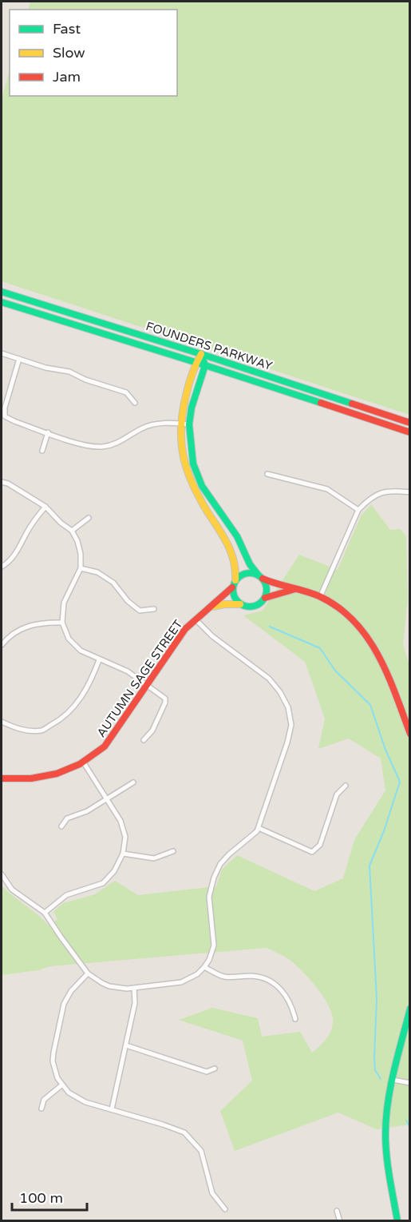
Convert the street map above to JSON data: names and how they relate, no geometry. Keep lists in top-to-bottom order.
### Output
{
  "streets": {
    "main road": ["FOUNDERS PARKWAY", "AUTUMN SAGE STREET"]
  },
  "legend": ["Fast", "Slow", "Jam"],
  "scale_bar": "100 m"
}
